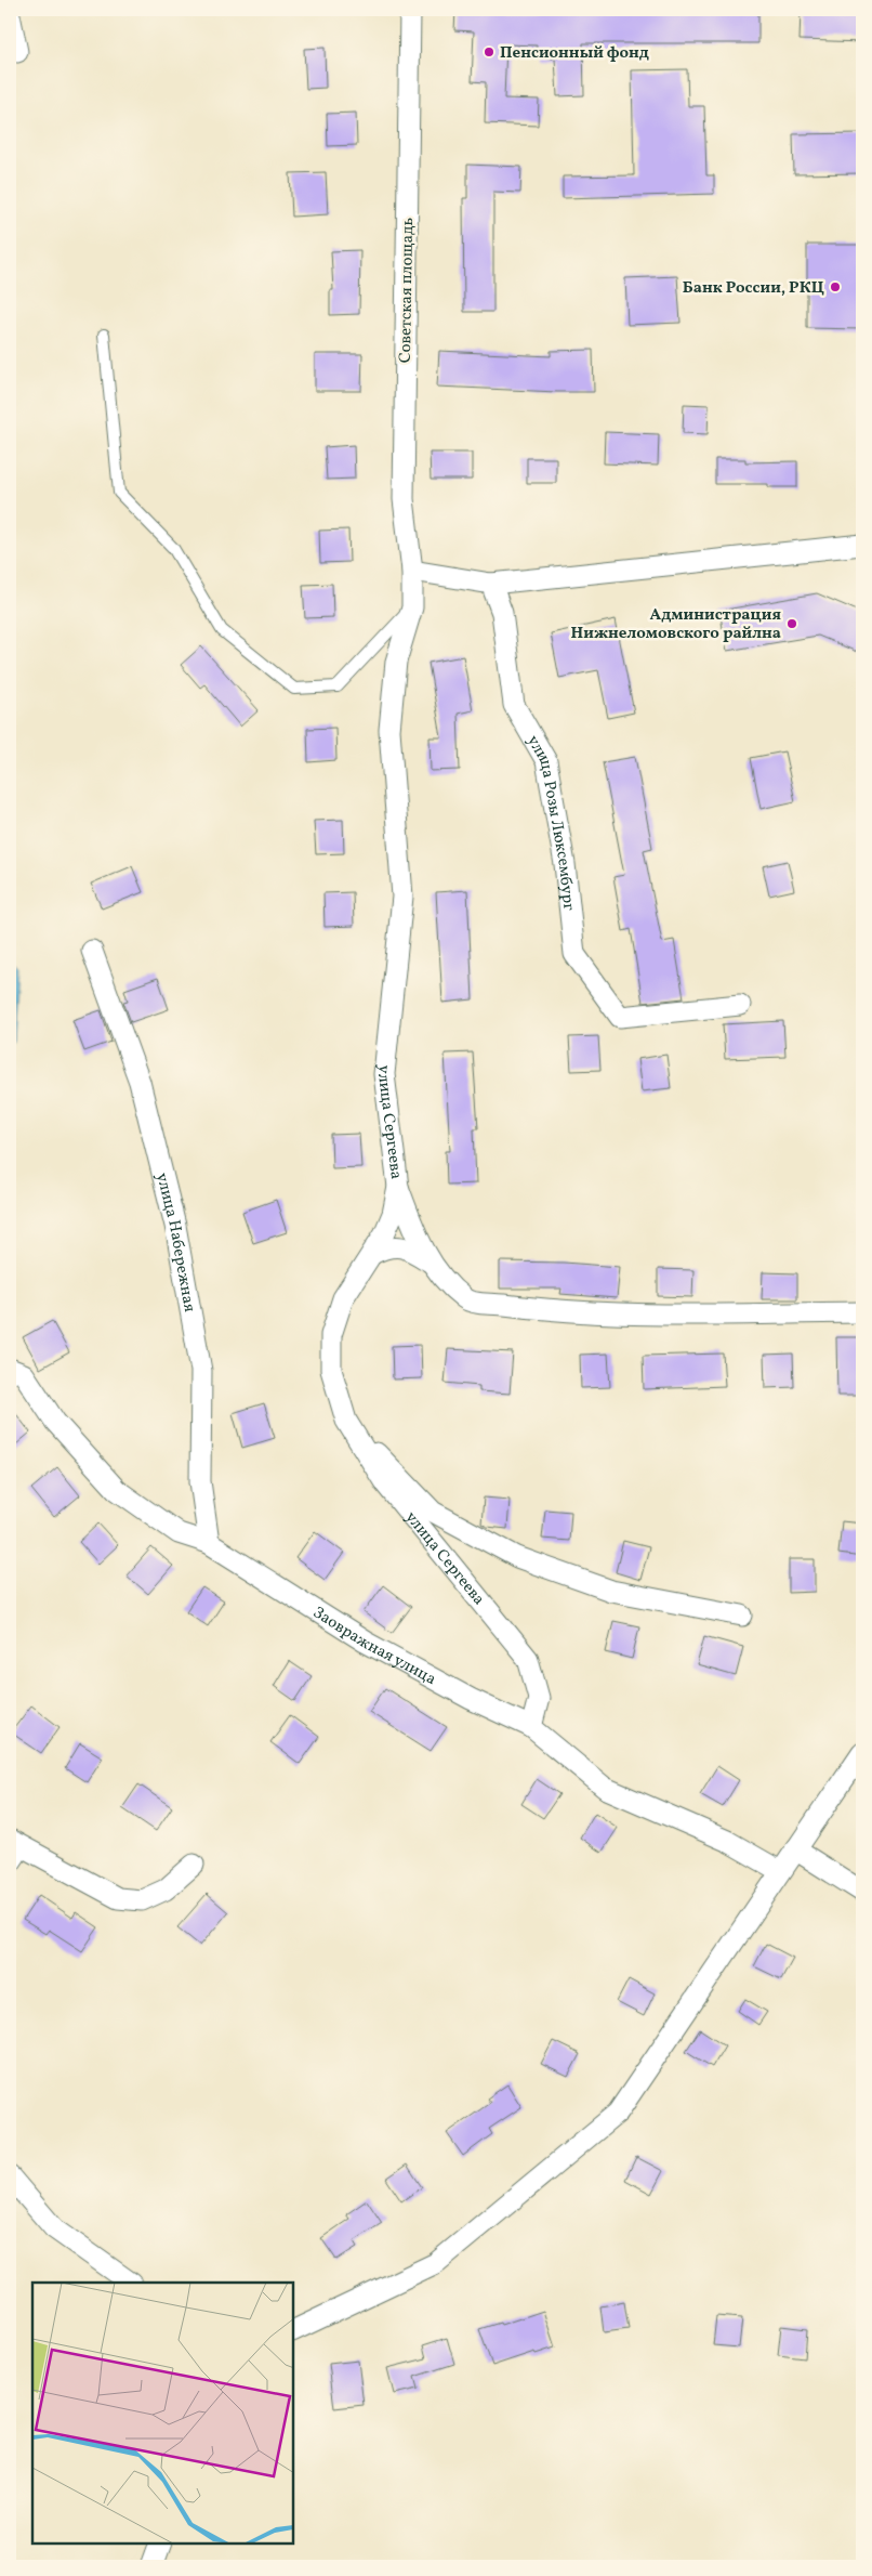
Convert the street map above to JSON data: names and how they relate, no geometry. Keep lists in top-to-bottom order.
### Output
{
  "streets": {
    "street": [
      "Советская площадь",
      "улица Розы Люксембург",
      "улица Сергеева",
      "улица Набережная",
      "Заовражная улица"
    ]
  },
  "crossings": [
    ["Советская площадь", "улица Сергеева"],
    ["улица Сергеева", "Заовражная улица"],
    ["улица Набережная", "Заовражная улица"]
  ],
  "places": ["Пенсионный фонд", "Банк России, РКЦ", "Администрация Нижнеломовского райлна"]
}
